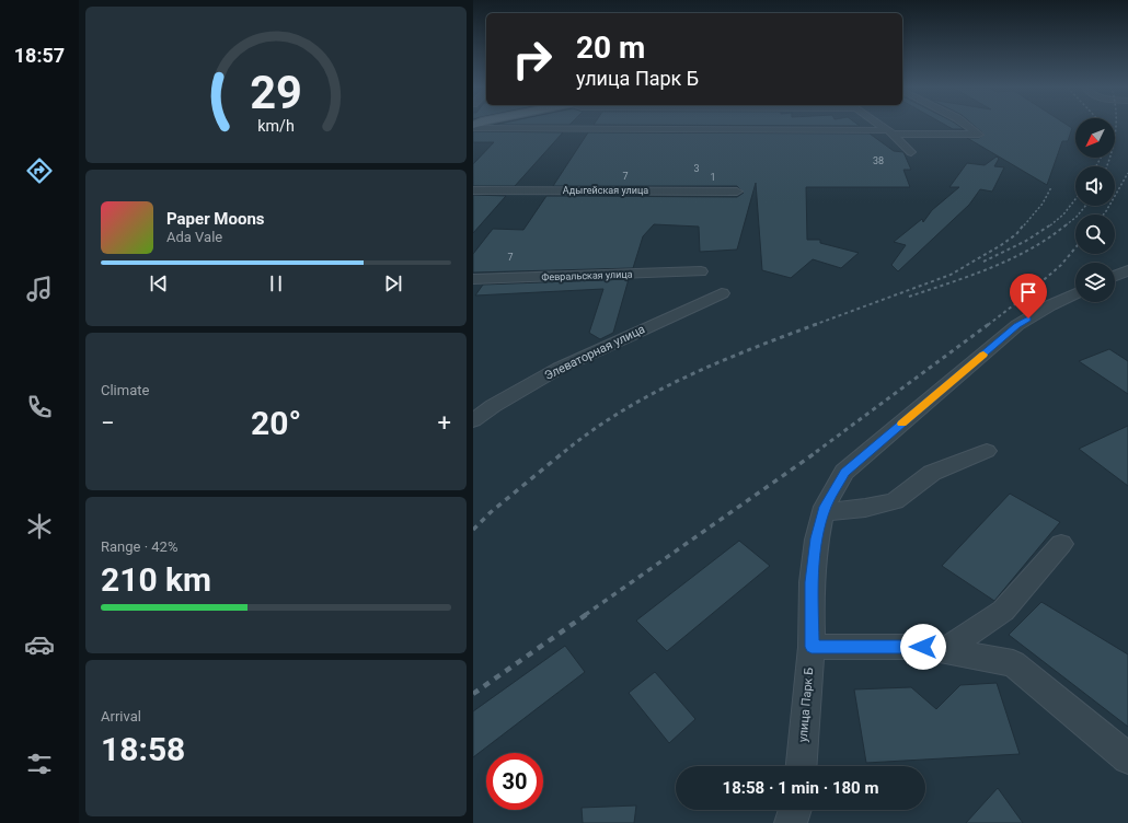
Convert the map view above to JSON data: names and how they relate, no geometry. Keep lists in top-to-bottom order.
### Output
{
  "streets": {
    "street": [
      "Адыгейская улица",
      "Февральская улица",
      "Элеваторная улица",
      "улица Парк Б"
    ]
  },
  "house_numbers": [
    "38",
    "3",
    "7",
    "1",
    "7"
  ],
  "north": "bottom left",
  "page": {
    "tabs": "18:57",
    "turn": ["20 m", "улица Парк Б"],
    "song": ["Paper Moons", "Ada Vale"],
    "tile": [
      "Climate",
      ["Range · 42%", "210 km"],
      ["Arrival", "18:58"]
    ],
    "heat": ["−", "20°", "+"],
    "limit": "30",
    "trip": "18:58 · 1 min · 180 m",
    "gauge": ["29", "km/h"]
  }
}
